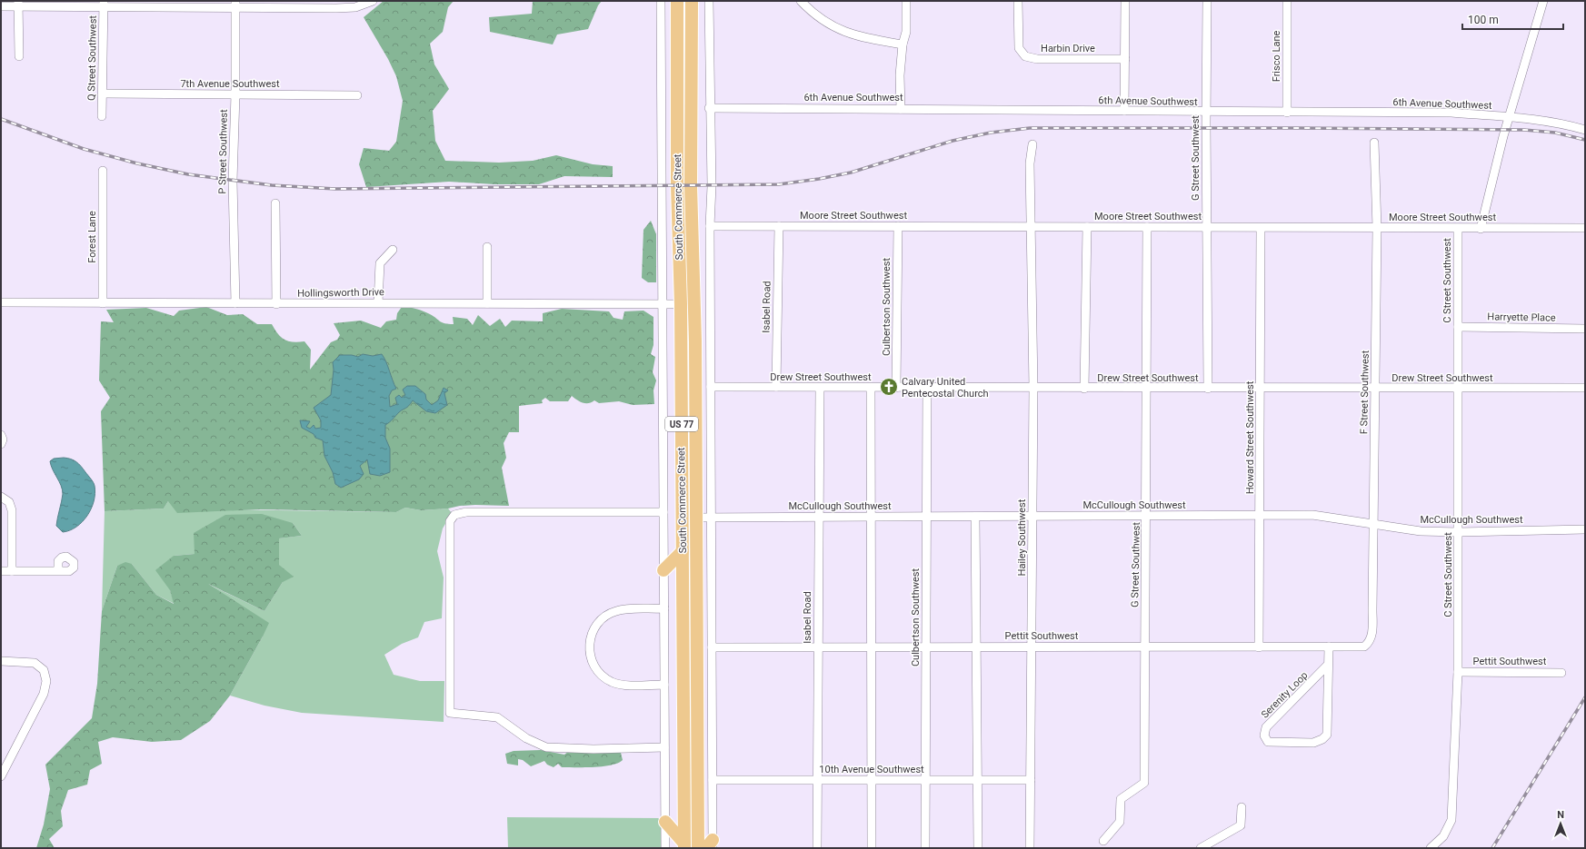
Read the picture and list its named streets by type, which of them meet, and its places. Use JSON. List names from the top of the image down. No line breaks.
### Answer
{"streets":{"main road":["South Commerce Street","US 77"],"street":["Harbin Drive","Frisco Lane","Q Street Southwest","7th Avenue Southwest","6th Avenue Southwest","P Street Southwest","G Street Southwest","Moore Street Southwest","Forest Lane","C Street Southwest","Hollingsworth Drive","Isabel Road","Culbertson Southwest","Harryette Place","Drew Street Southwest","F Street Southwest","Howard Street Southwest","McCullough Southwest","Hailey Southwest","Pettit Southwest","Serenity Loop","10th Avenue Southwest"]},"crossings":[["Frisco Lane","6th Avenue Southwest"],["Q Street Southwest","7th Avenue Southwest"],["7th Avenue Southwest","P Street Southwest"],["6th Avenue Southwest","G Street Southwest"],["P Street Southwest","Hollingsworth Drive"],["G Street Southwest","Moore Street Southwest"],["G Street Southwest","Drew Street Southwest"],["G Street Southwest","McCullough Southwest"],["G Street Southwest","Pettit Southwest"],["South Commerce Street","Hollingsworth Drive"],["South Commerce Street","McCullough Southwest"],["Moore Street Southwest","C Street Southwest"],["Moore Street Southwest","Isabel Road"],["Moore Street Southwest","Culbertson Southwest"],["Moore Street Southwest","F Street Southwest"],["Moore Street Southwest","Howard Street Southwest"],["Moore Street Southwest","Hailey Southwest"],["Forest Lane","Hollingsworth Drive"],["C Street Southwest","Harryette Place"],["C Street Southwest","Drew Street Southwest"],["C Street Southwest","McCullough Southwest"],["C Street Southwest","Pettit Southwest"],["Isabel Road","Drew Street Southwest"],["Isabel Road","McCullough Southwest"],["Isabel Road","Pettit Southwest"],["Isabel Road","10th Avenue Southwest"],["Culbertson Southwest","Drew Street Southwest"],["Culbertson Southwest","McCullough Southwest"],["Culbertson Southwest","Pettit Southwest"],["Culbertson Southwest","10th Avenue Southwest"],["Drew Street Southwest","F Street Southwest"],["Drew Street Southwest","Howard Street Southwest"],["Drew Street Southwest","Hailey Southwest"],["F Street Southwest","McCullough Southwest"],["F Street Southwest","Pettit Southwest"],["Howard Street Southwest","McCullough Southwest"],["Howard Street Southwest","Pettit Southwest"],["McCullough Southwest","Hailey Southwest"],["Hailey Southwest","Pettit Southwest"],["Hailey Southwest","10th Avenue Southwest"],["Pettit Southwest","Serenity Loop"]],"places":{"church":["Calvary United Pentecostal Church"]},"scale_bar":"100 m","north":"top"}
